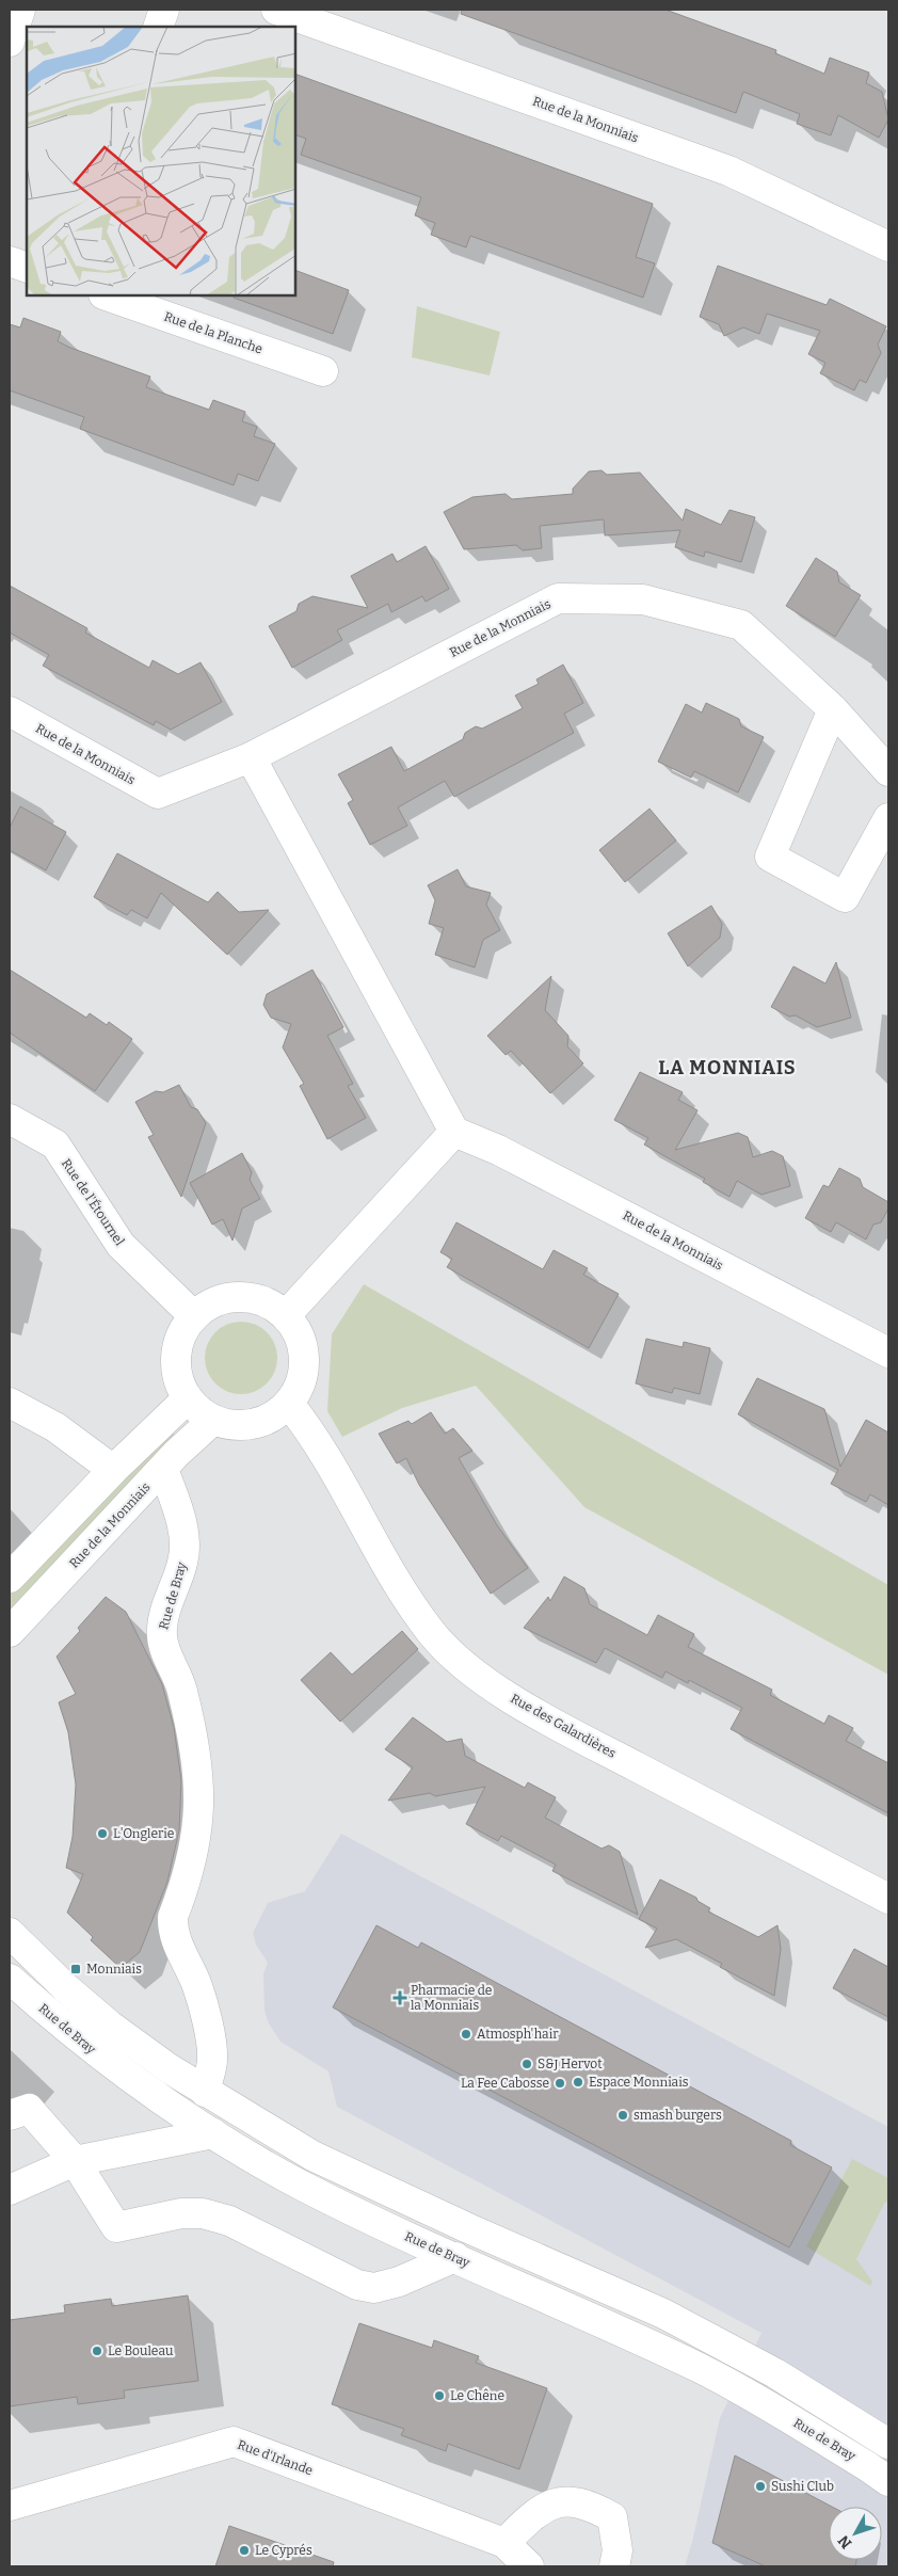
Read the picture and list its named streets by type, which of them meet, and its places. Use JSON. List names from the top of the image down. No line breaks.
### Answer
{"streets":{"street":["Rue de la Monniais","Rue de la Planche","Rue de l'Étournel","Rue de Bray","Rue des Galardières","Rue d'Irlande"]},"crossings":[["Rue de la Monniais","Rue de l'Étournel"],["Rue de la Monniais","Rue de Bray"],["Rue de la Monniais","Rue des Galardières"],["Rue de l'Étournel","Rue des Galardières"]],"districts":["LA MONNIAIS"],"places":{"other":["L'Onglerie","Atmosph'hair","S&J Hervot","Espace Monniais","La Fee Cabosse","smash burgers","Le Bouleau","Le Chêne","Sushi Club","Le Cyprés"],"transit":["Monniais"],"health":["Pharmacie de la Monniais"]},"north":"bottom left"}
